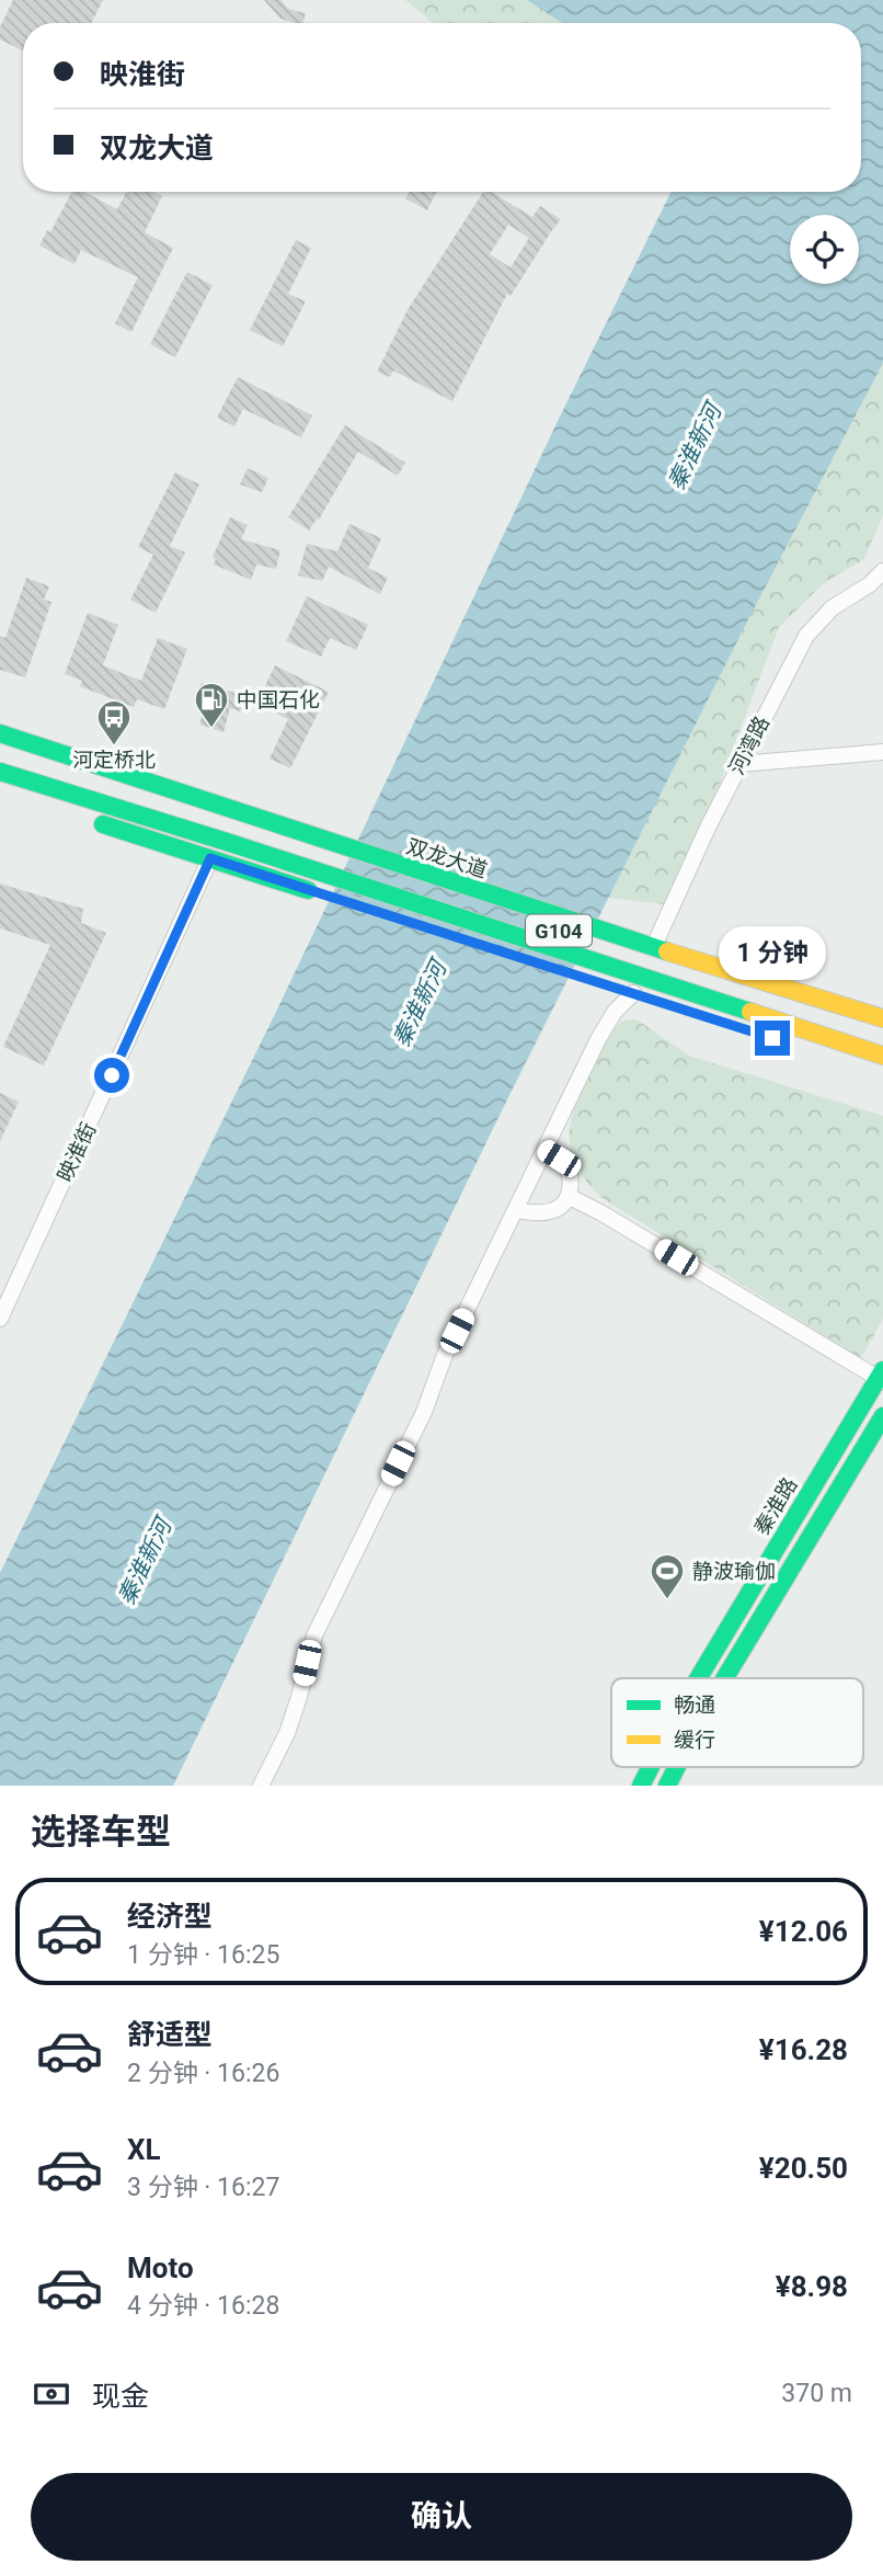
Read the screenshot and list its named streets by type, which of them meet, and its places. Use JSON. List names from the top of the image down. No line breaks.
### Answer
{"streets":{"main road":["双龙大道","G104","秦淮路"],"street":["河湾路","映淮街"]},"crossings":[["河湾路","双龙大道"]],"water":["秦淮新河"],"places":{"fuel station":["中国石化"],"bus stop":["河定桥北"],"sports":["静波瑜伽"]},"legend":["畅通","缓行"],"page":{"banner":["映淮街","双龙大道"],"bubble":"1 分钟","heading":"选择车型","list":[{"name":"经济型","note":"1 分钟 · 16:25","value":"¥12.06"},{"name":"舒适型","note":"2 分钟 · 16:26","value":"¥16.28"},{"name":"XL","note":"3 分钟 · 16:27","value":"¥20.50"},{"name":"Moto","note":"4 分钟 · 16:28","value":"¥8.98"}],"pay":["现金","370 m"],"buttons":"确认"}}
